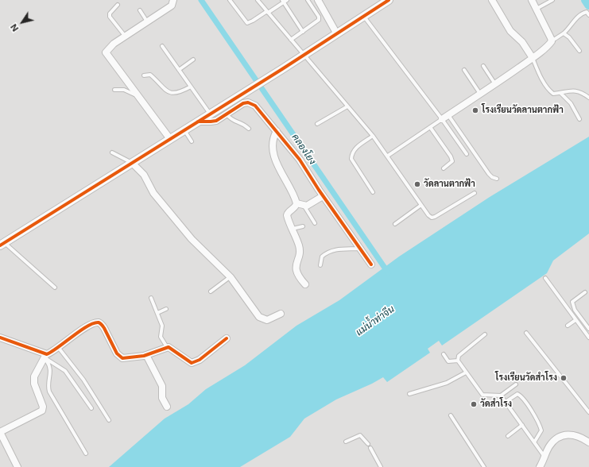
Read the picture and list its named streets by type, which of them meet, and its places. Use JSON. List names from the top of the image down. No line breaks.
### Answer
{"water":["คลองโยง","แม่น้ำท่าจีน"],"places":["โรงเรียนวัดลานตากฟ้า","วัดลานตากฟ้า","โรงเรียนวัดสำโรง","วัดสำโรง"],"north":"bottom left"}
